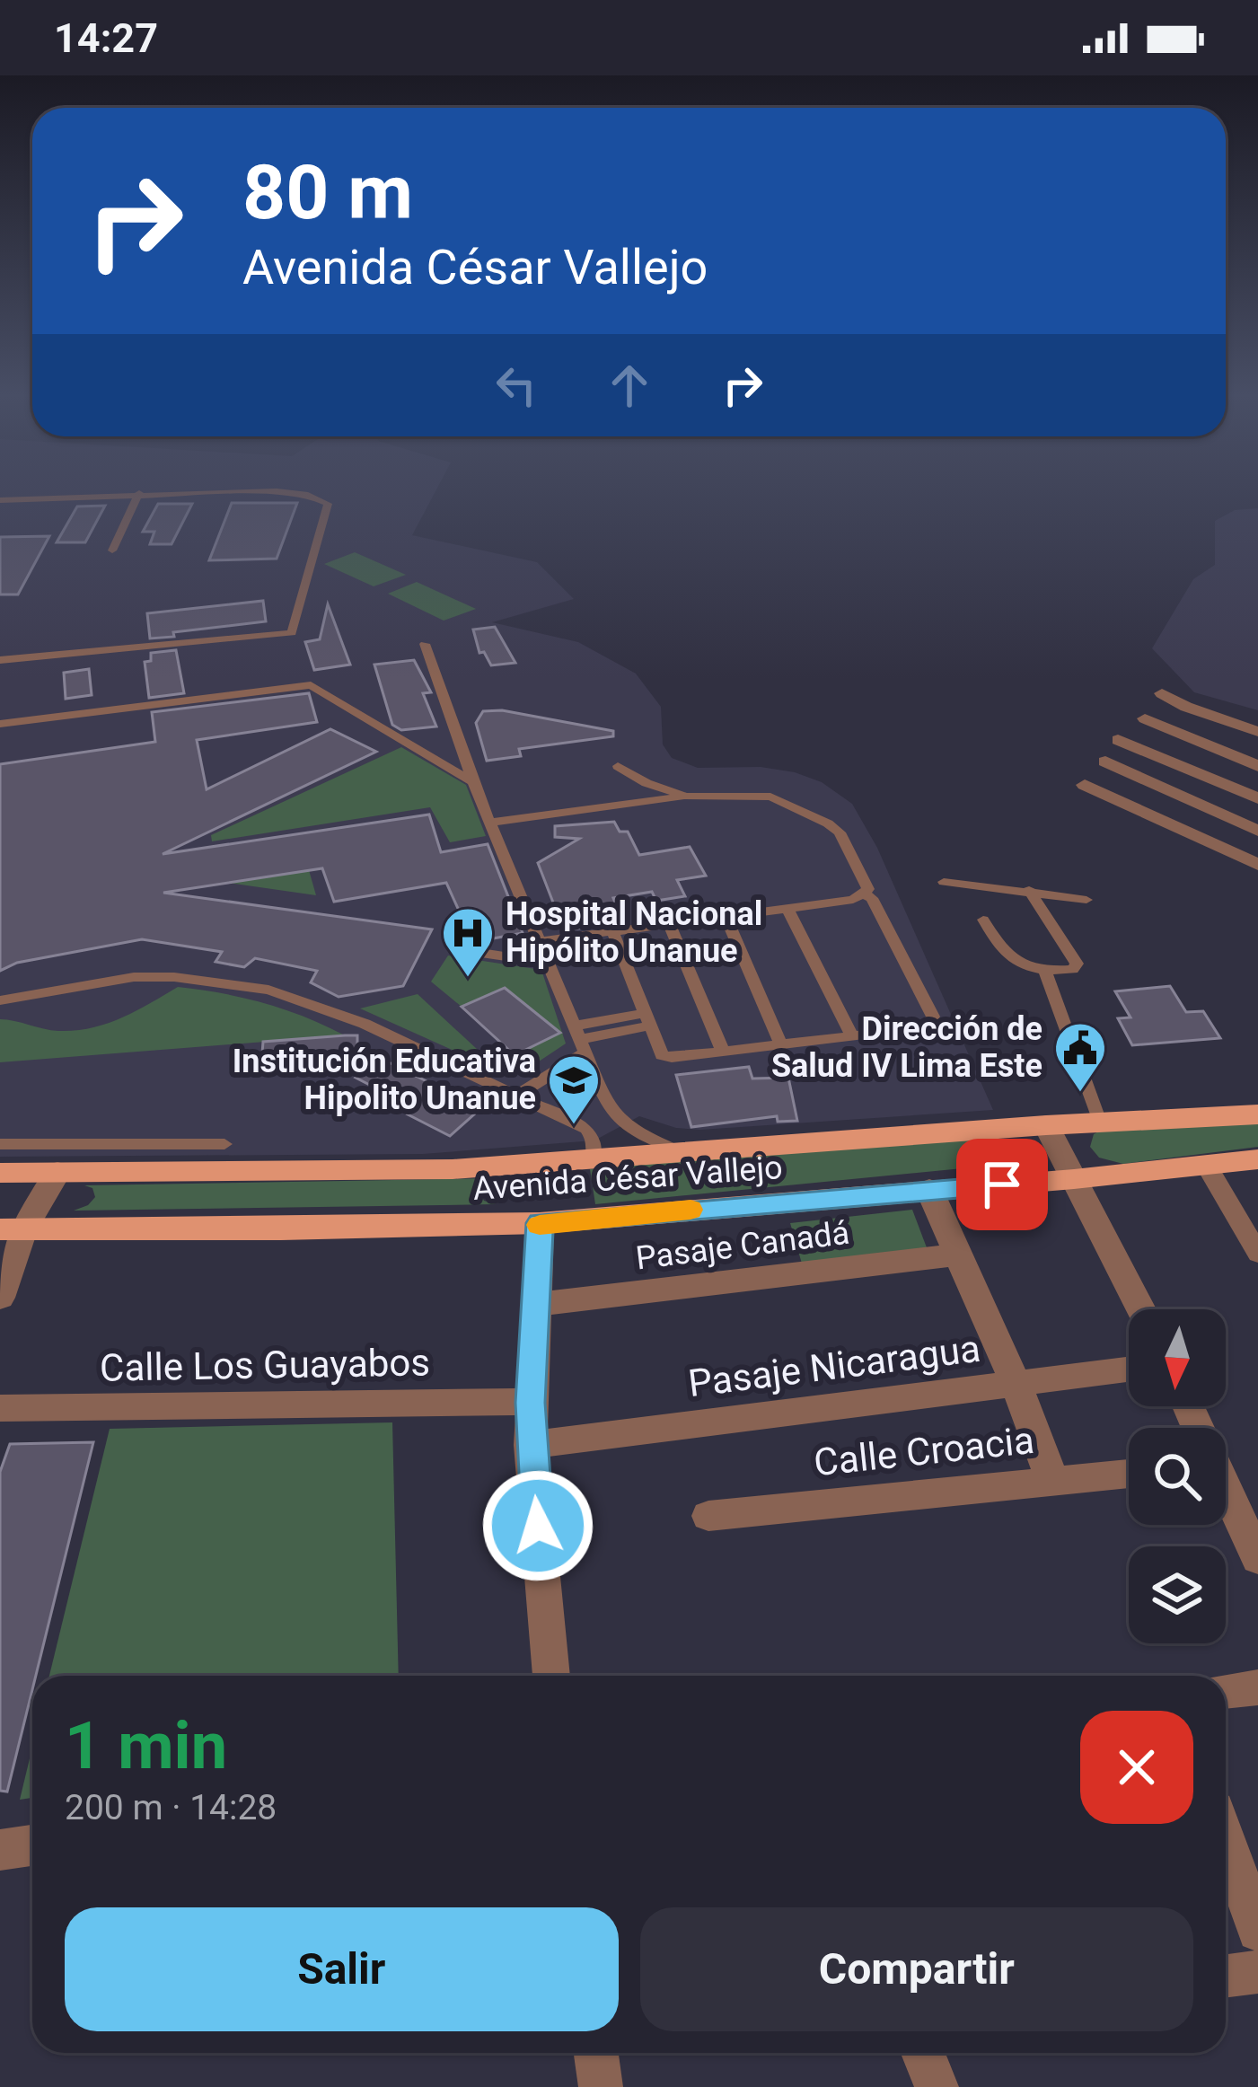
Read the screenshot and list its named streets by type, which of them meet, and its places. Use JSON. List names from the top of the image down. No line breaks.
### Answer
{"streets":{"main road":["Avenida César Vallejo"],"street":["Pasaje Canadá","Calle Los Guayabos","Pasaje Nicaragua","Calle Croacia"]},"places":{"hospital":["Hospital Nacional Hipólito Unanue"],"public building":["Dirección de Salud IV Lima Este"],"school or university":["Institución Educativa Hipolito Unanue"]},"north":"bottom","page":{"status":"14:27","turn":["80 m","Avenida César Vallejo"],"heading":["1 min","200 m · 14:28"],"buttons":["Salir","Compartir"]}}
